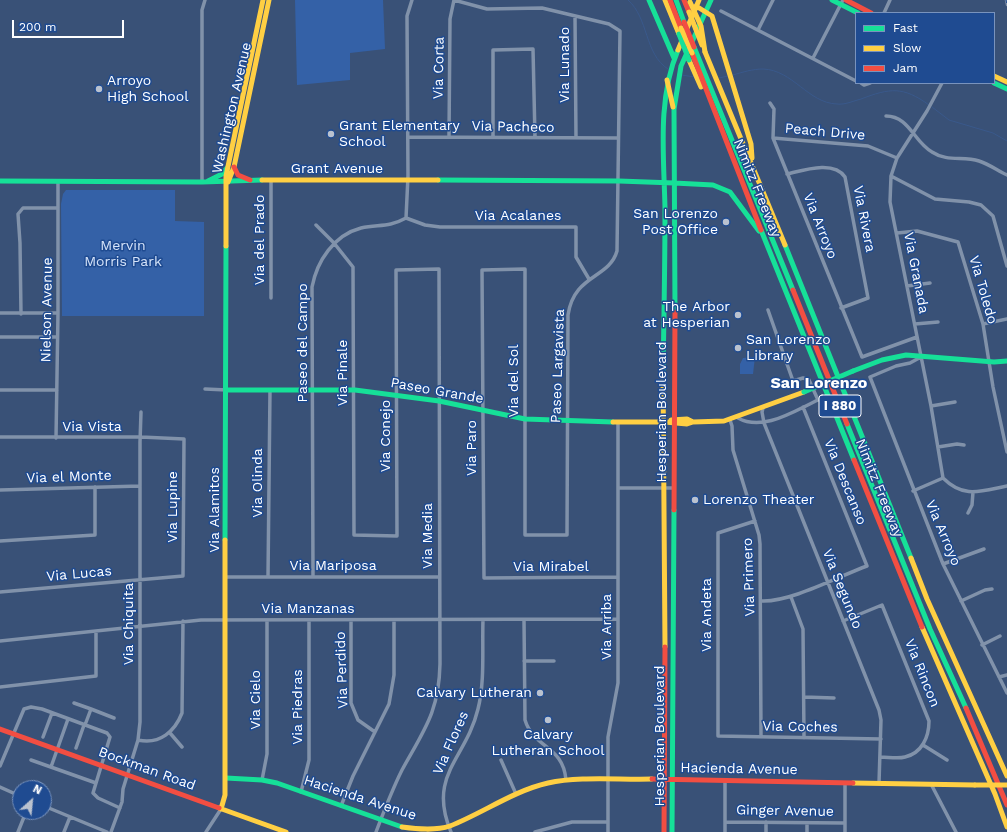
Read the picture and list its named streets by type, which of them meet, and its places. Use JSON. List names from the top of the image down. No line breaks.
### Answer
{"streets":{"main road":["Washington Avenue","Grant Avenue","Nimitz Freeway","Paseo Grande","I 880","Hesperian Boulevard","Via Alamitos","Bockman Road","Hacienda Avenue"],"street":["Via Lunado","Via Corta","Via Pacheco","Peach Drive","Via Acalanes","Via Rivera","Via Arroyo","Via del Prado","Via Granada","Via Toledo","Nielson Avenue","Paseo del Campo","Paseo Largavista","Via Pinale","Via del Sol","Via Vista","Via Conejo","Via Paro","Via el Monte","Via Descanso","Via Olinda","Via Lupine","Via Media","Via Mariposa","Via Mirabel","Via Lucas","Via Primero","Via Segundo","Via Manzanas","Via Andeta","Via Chiquita","Via Arriba","Via Perdido","Via Rincon","Via Cielo","Via Piedras","Via Coches","Via Flores","Ginger Avenue"]},"crossings":[["Via Lunado","Via Pacheco"],["Via Lunado","Paseo Largavista"],["Via Corta","Via Pacheco"],["Washington Avenue","Grant Avenue"],["Washington Avenue","Via Alamitos"],["Via Pacheco","Paseo Largavista"],["Peach Drive","Via Arroyo"],["Peach Drive","Via Granada"],["Grant Avenue","Nimitz Freeway"],["Grant Avenue","Via del Prado"],["Grant Avenue","Nielson Avenue"],["Grant Avenue","Paseo Largavista"],["Grant Avenue","Hesperian Boulevard"],["Grant Avenue","Via Alamitos"],["Nimitz Freeway","I 880"],["Via Acalanes","Paseo del Campo"],["Via Acalanes","Paseo Largavista"],["Via Rivera","Via Arroyo"],["Via Arroyo","Via Granada"],["Via Arroyo","Paseo Grande"],["Via Granada","Via Toledo"],["Via Granada","Paseo Grande"],["Via Toledo","Paseo Grande"],["Nielson Avenue","Via Vista"],["Paseo del Campo","Via Pinale"],["Paseo del Campo","Paseo Grande"],["Paseo del Campo","Via Mariposa"],["Paseo Largavista","Via del Sol"],["Paseo Largavista","Paseo Grande"],["Via Pinale","Paseo Grande"],["Via Pinale","Via Conejo"],["Via del Sol","Paseo Grande"],["Via del Sol","Via Paro"],["Paseo Grande","Hesperian Boulevard"],["Paseo Grande","Via Conejo"],["Paseo Grande","Via Paro"],["Paseo Grande","Via Olinda"],["Paseo Grande","Via Alamitos"],["Paseo Grande","Via Media"],["Paseo Grande","Via Primero"],["Paseo Grande","Via Segundo"],["Paseo Grande","Via Arriba"],["Hesperian Boulevard","Hacienda Avenue"],["Via Vista","Via Lupine"],["Via Vista","Via Chiquita"],["Via Conejo","Via Media"],["Via Paro","Via Mirabel"],["Via el Monte","Via Chiquita"],["Via Descanso","Via Segundo"],["Via Olinda","Via Mariposa"],["Via Lupine","Via Lucas"],["Via Alamitos","Via Mariposa"],["Via Alamitos","Via Manzanas"],["Via Alamitos","Bockman Road"],["Via Alamitos","Hacienda Avenue"],["Via Media","Via Mariposa"],["Via Media","Via Manzanas"],["Via Media","Hacienda Avenue"],["Via Mirabel","Via Arriba"],["Via Lucas","Via Chiquita"],["Via Primero","Via Andeta"],["Via Primero","Via Coches"],["Via Segundo","Via Rincon"],["Via Segundo","Via Coches"],["Via Segundo","Hacienda Avenue"],["Via Manzanas","Via Chiquita"],["Via Manzanas","Via Arriba"],["Via Manzanas","Via Perdido"],["Via Manzanas","Via Cielo"],["Via Manzanas","Via Piedras"],["Via Manzanas","Via Flores"],["Via Andeta","Via Coches"],["Via Chiquita","Bockman Road"],["Via Arriba","Hacienda Avenue"],["Via Cielo","Hacienda Avenue"],["Via Piedras","Hacienda Avenue"],["Via Flores","Hacienda Avenue"]],"districts":["San Lorenzo"],"parks":["Mervin Morris Park"],"places":["Arroyo High School","Grant Elementary School","San Lorenzo Post Office","The Arbor at Hesperian","San Lorenzo Library","Lorenzo Theater","Calvary Lutheran","Calvary Lutheran School"],"legend":["Fast","Slow","Jam"],"scale_bar":"200 m","north":"top right"}
